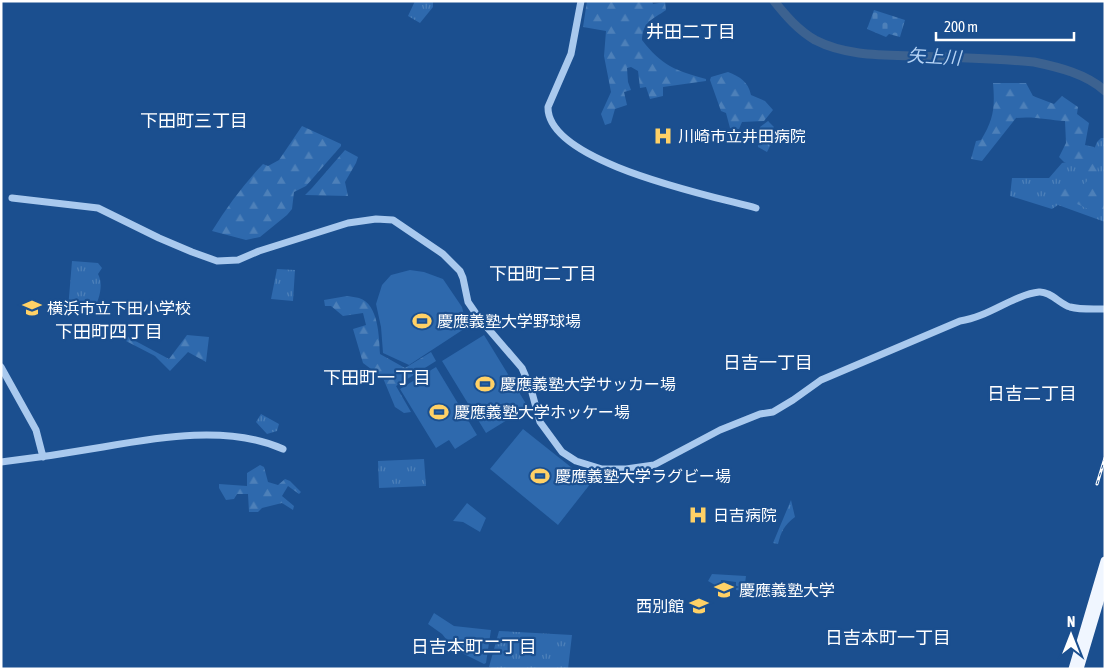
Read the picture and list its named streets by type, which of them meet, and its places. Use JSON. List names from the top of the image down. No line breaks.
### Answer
{"districts":["井田二丁目","下田町三丁目","下田町二丁目","下田町四丁目","日吉一丁目","下田町一丁目","日吉二丁目","日吉本町一丁目","日吉本町二丁目"],"water":["矢上川"],"places":{"hospital":["川崎市立井田病院","日吉病院"],"school or university":["横浜市立下田小学校","慶應義塾大学","西別館"],"sports":["慶應義塾大学野球場","慶應義塾大学サッカー場","慶應義塾大学ホッケー場","慶應義塾大学ラグビー場"]},"scale_bar":"200 m","north":"top"}
